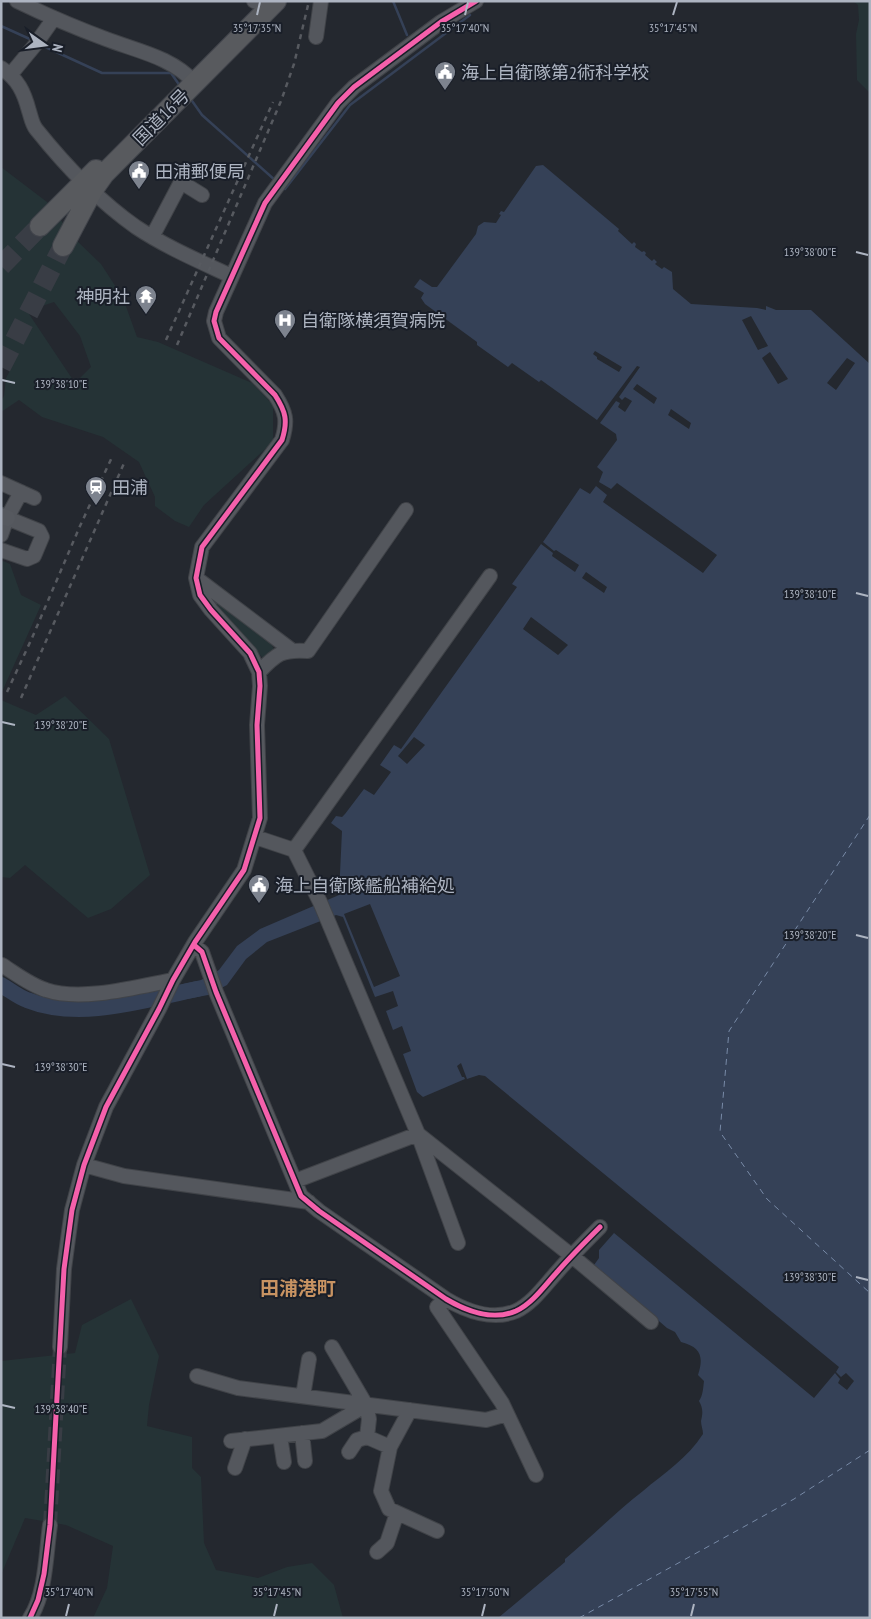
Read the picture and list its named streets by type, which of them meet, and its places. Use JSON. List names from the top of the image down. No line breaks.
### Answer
{"streets":{"highway":["国道16号"]},"districts":["田浦港町"],"places":{"public building":["海上自衛隊第2術科学校","田浦郵便局","海上自衛隊艦船補給処"],"temple":["神明社"],"hospital":["自衛隊横須賀病院"],"station":["田浦"]},"north":"right","coordinates":["35°17'35\"N","35°17'40\"N","35°17'45\"N","139°38'00\"E","139°38'10\"E","139°38'20\"E","139°38'30\"E","139°38'40\"E","35°17'50\"N","35°17'55\"N"]}
